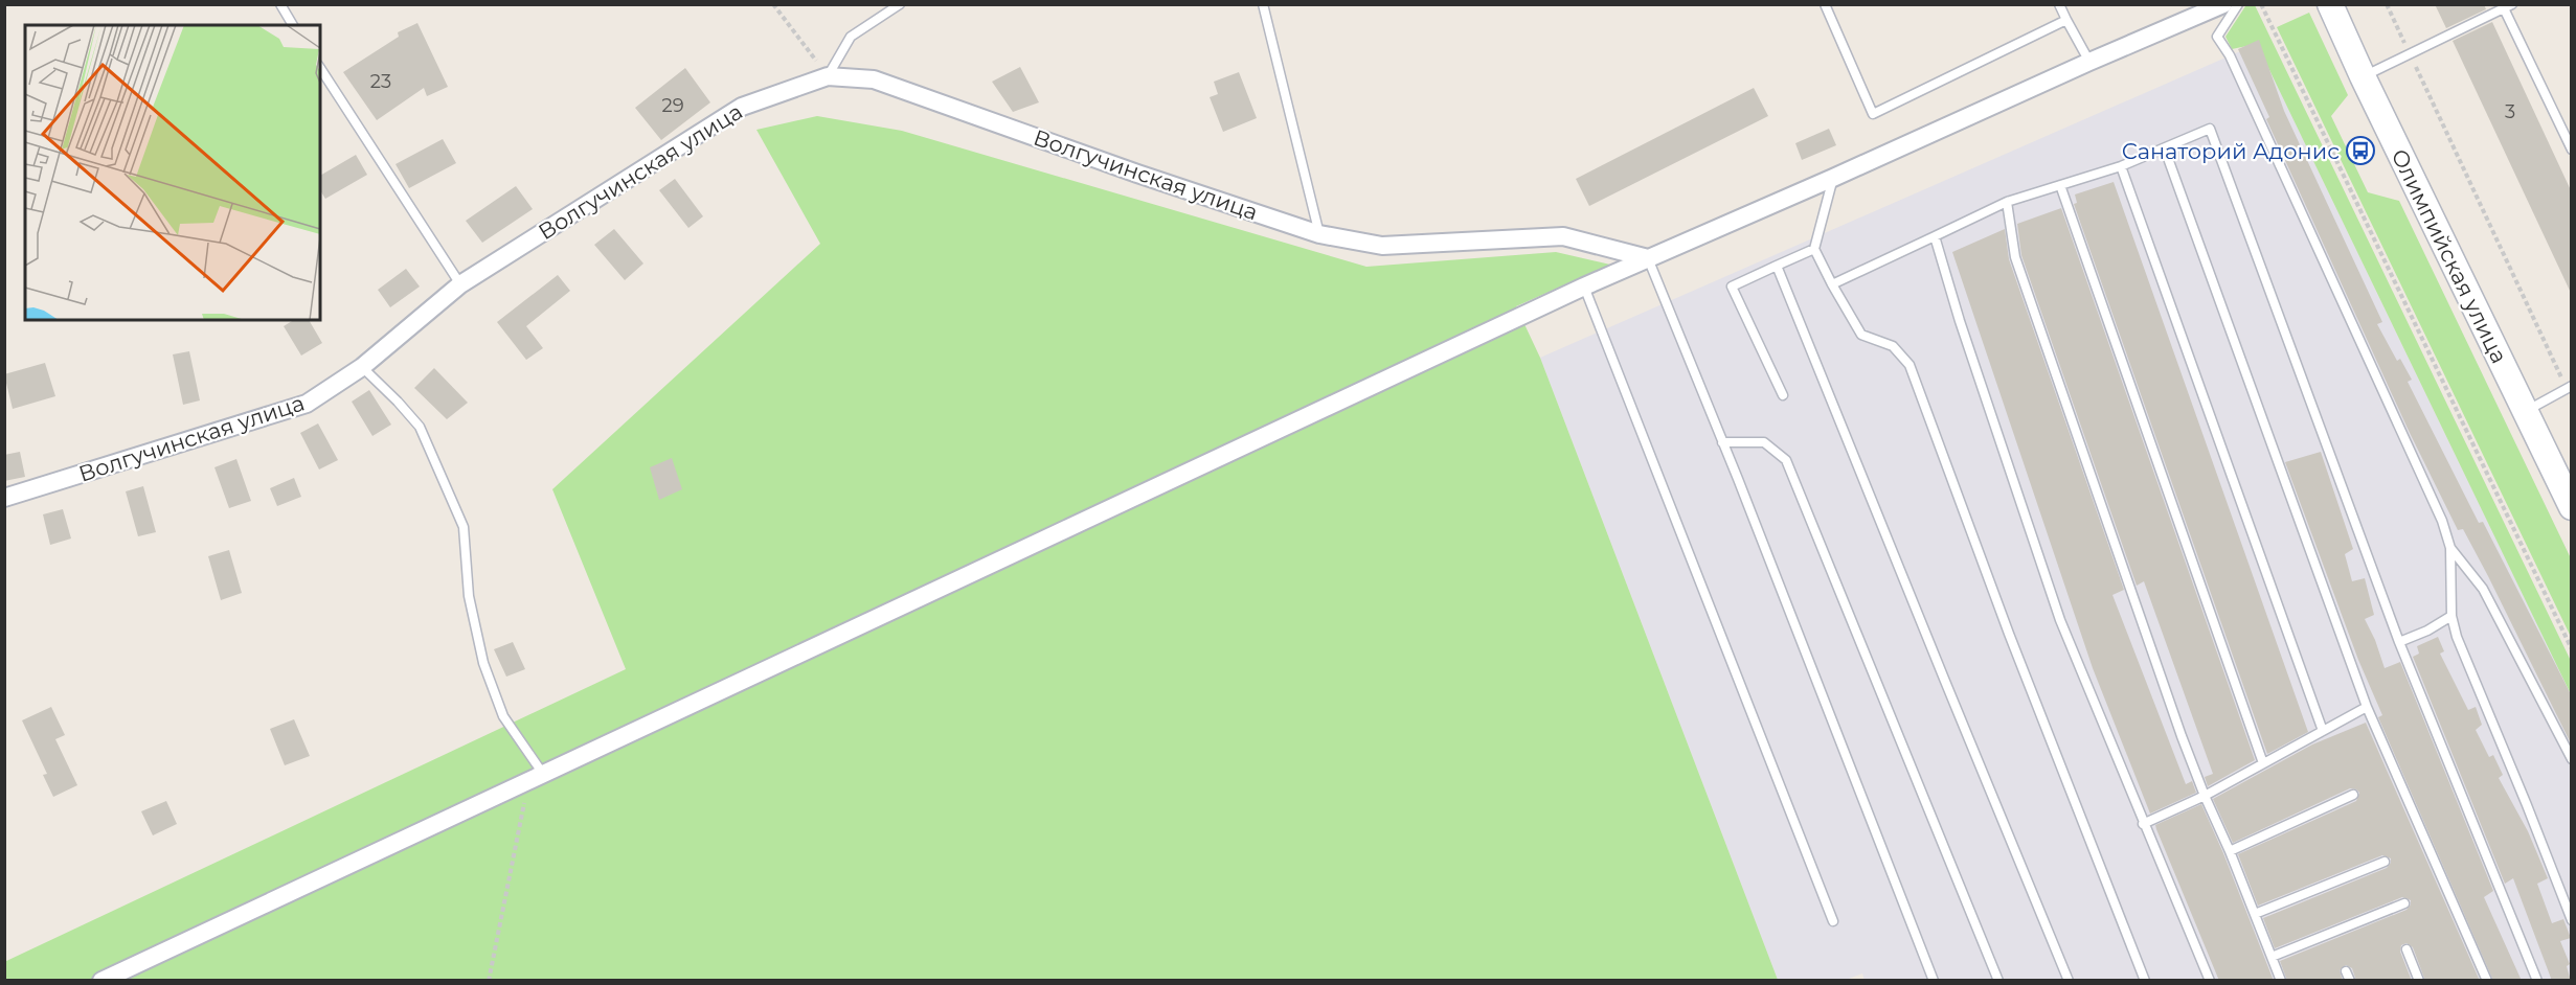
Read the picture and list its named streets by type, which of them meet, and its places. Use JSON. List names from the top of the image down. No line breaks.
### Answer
{"streets":{"main road":["Олимпийская улица"],"street":["Волгучинская улица"]},"places":{"bus stop":["Санаторий Адонис"]},"house_numbers":["23","29","3"]}
